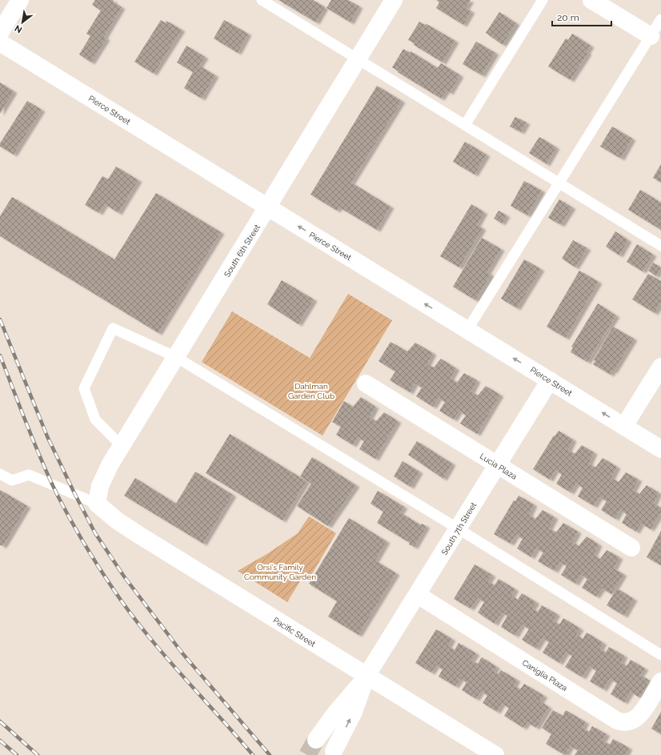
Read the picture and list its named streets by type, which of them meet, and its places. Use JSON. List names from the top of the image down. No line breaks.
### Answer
{"streets":{"street":["Pierce Street","South 6th Street","Lucia Plaza","South 7th Street","Pacific Street","Caniglia Plaza"]},"crossings":[["Pierce Street","South 6th Street"],["Pierce Street","South 7th Street"],["South 6th Street","Pacific Street"],["Lucia Plaza","South 7th Street"],["South 7th Street","Pacific Street"],["South 7th Street","Caniglia Plaza"]],"one_way":["Pierce Street"],"parks":["Dahlman Garden Club","Orsi's Family Community Garden"],"scale_bar":"20 m","north":"bottom left"}
